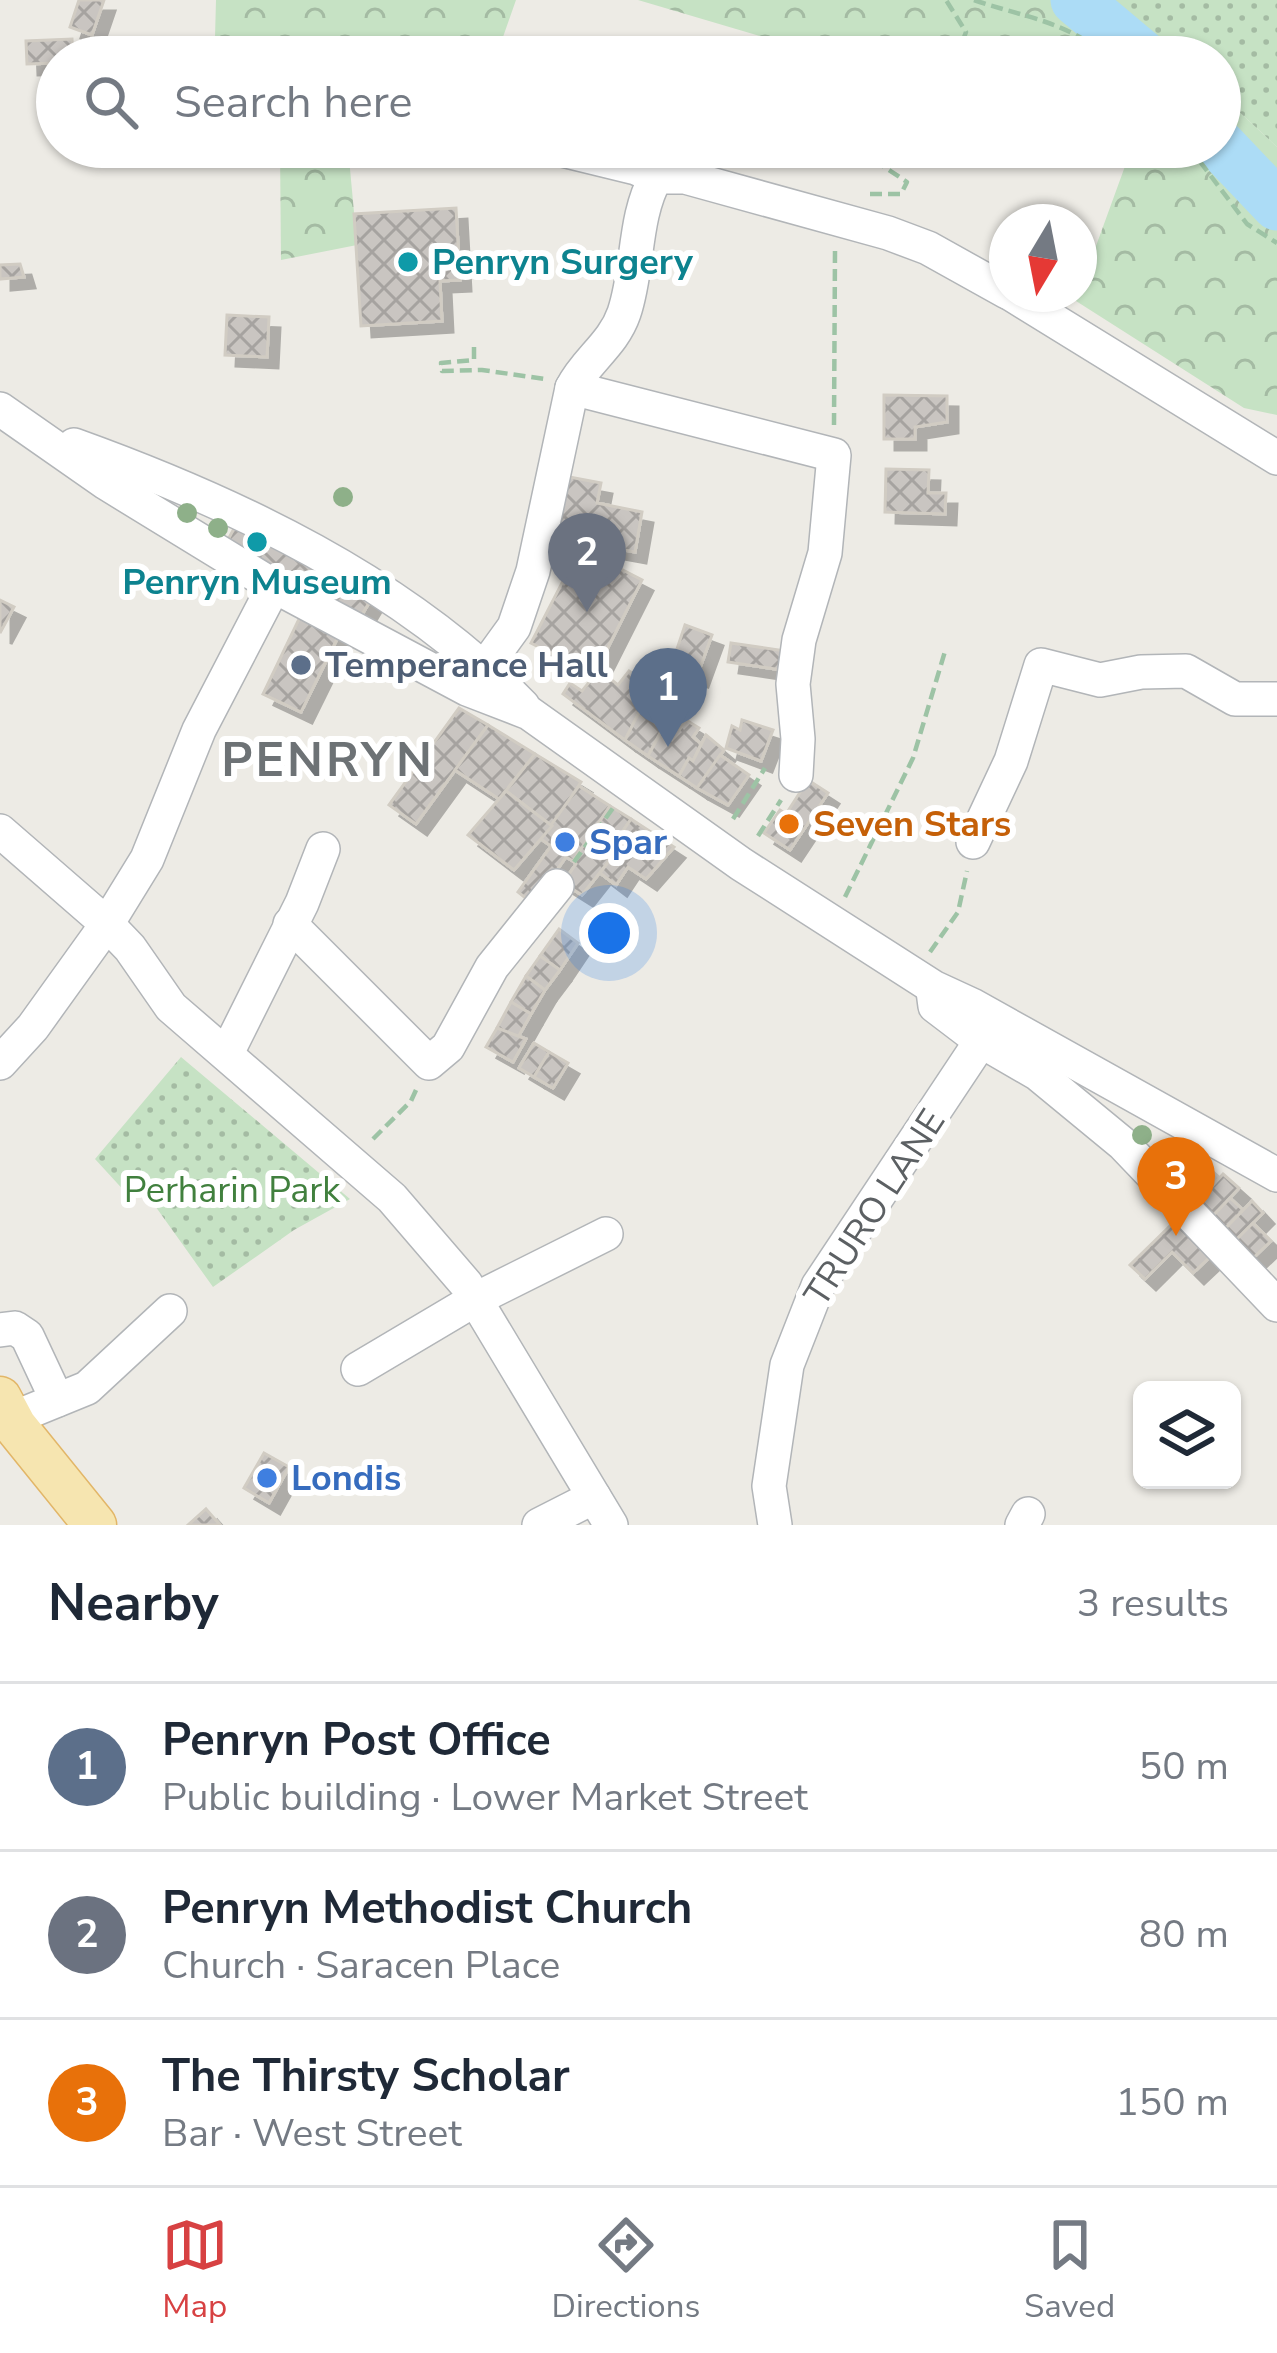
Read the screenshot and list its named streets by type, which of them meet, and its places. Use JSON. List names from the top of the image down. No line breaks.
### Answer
{"streets":{"street":["TRURO LANE"]},"districts":["PENRYN"],"parks":["Perharin Park"],"places":["Penryn Surgery","Penryn Museum","Temperance Hall","Seven Stars","Spar","Londis"],"north":"bottom","page":{"search":"Search here","pins":["2","1","3"],"heading":["Nearby","3 results"],"list":[{"mark":"1","name":"Penryn Post Office","note":"Public building · Lower Market Street","value":"50 m"},{"mark":"2","name":"Penryn Methodist Church","note":"Church · Saracen Place","value":"80 m"},{"mark":"3","name":"The Thirsty Scholar","note":"Bar · West Street","value":"150 m"}],"nav":["Map","Directions","Saved"]}}
